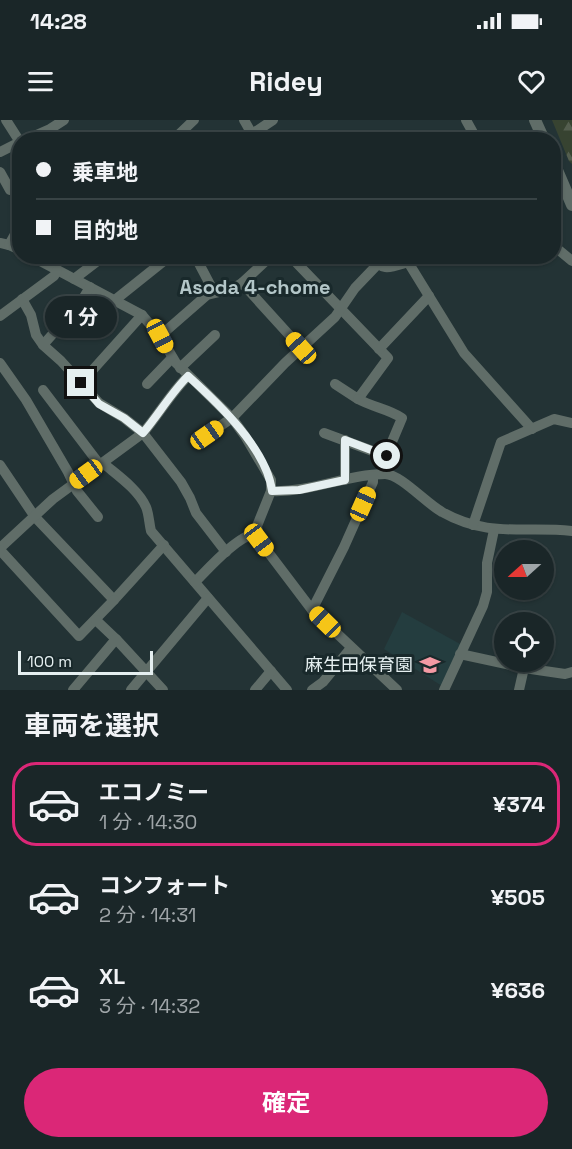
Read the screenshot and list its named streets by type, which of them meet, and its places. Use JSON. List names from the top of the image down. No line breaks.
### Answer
{"districts":["Asoda 4-chome"],"places":{"school or university":["麻生田保育園"]},"scale_bar":"100 m","north":"left","page":{"status":"14:28","header":"Ridey","banner":["乗車地","目的地"],"bubble":"1 分","scale":"100 m","heading":"車両を選択","list":[{"name":"エコノミー","note":"1 分 · 14:30","value":"¥374"},{"name":"コンフォート","note":"2 分 · 14:31","value":"¥505"},{"name":"XL","note":"3 分 · 14:32","value":"¥636"}],"buttons":"確定"}}
